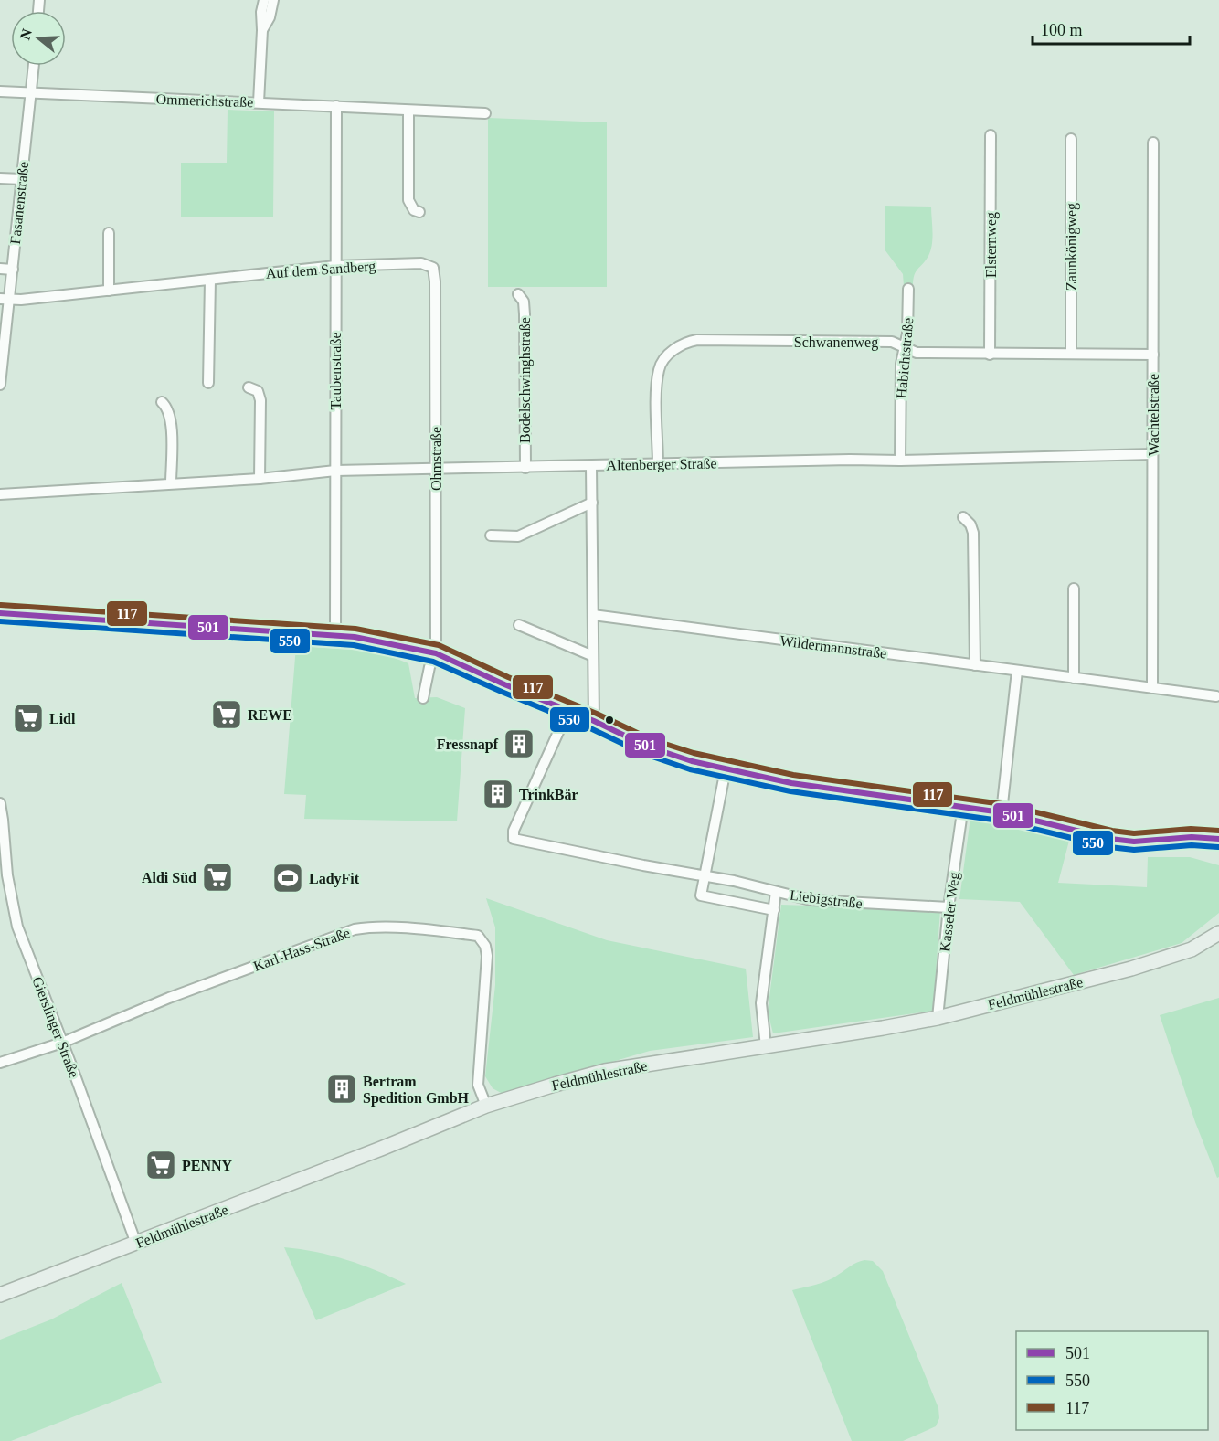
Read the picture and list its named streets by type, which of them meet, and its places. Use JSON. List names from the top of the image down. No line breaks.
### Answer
{"streets":{"street":["Ommerichstraße","Fasanenstraße","Elsternweg","Zaunkönigweg","Auf dem Sandberg","Schwanenweg","Habichtstraße","Taubenstraße","Bodelschwinghstraße","Wachtelstraße","Ohmstraße","Altenberger Straße","Wildermannstraße","Liebigstraße","Kasseler Weg","Karl-Hass-Straße","Feldmühlestraße","Gierslinger Straße"]},"crossings":[["Ommerichstraße","Fasanenstraße"],["Ommerichstraße","Taubenstraße"],["Fasanenstraße","Auf dem Sandberg"],["Elsternweg","Schwanenweg"],["Zaunkönigweg","Schwanenweg"],["Auf dem Sandberg","Taubenstraße"],["Auf dem Sandberg","Ohmstraße"],["Schwanenweg","Habichtstraße"],["Schwanenweg","Wachtelstraße"],["Schwanenweg","Altenberger Straße"],["Habichtstraße","Altenberger Straße"],["Taubenstraße","Altenberger Straße"],["Bodelschwinghstraße","Altenberger Straße"],["Wachtelstraße","Altenberger Straße"],["Wachtelstraße","Wildermannstraße"],["Ohmstraße","Altenberger Straße"],["Liebigstraße","Kasseler Weg"],["Kasseler Weg","Feldmühlestraße"],["Karl-Hass-Straße","Feldmühlestraße"],["Karl-Hass-Straße","Gierslinger Straße"],["Feldmühlestraße","Gierslinger Straße"]],"places":{"supermarket":["REWE","Lidl","Aldi Süd","PENNY"],"building":["Fressnapf","TrinkBär","Bertram Spedition GmbH"],"sports":["LadyFit"]},"lines":["transit line 117","transit line 501","transit line 550"],"legend":["501","550","117"],"scale_bar":"100 m","north":"left"}
